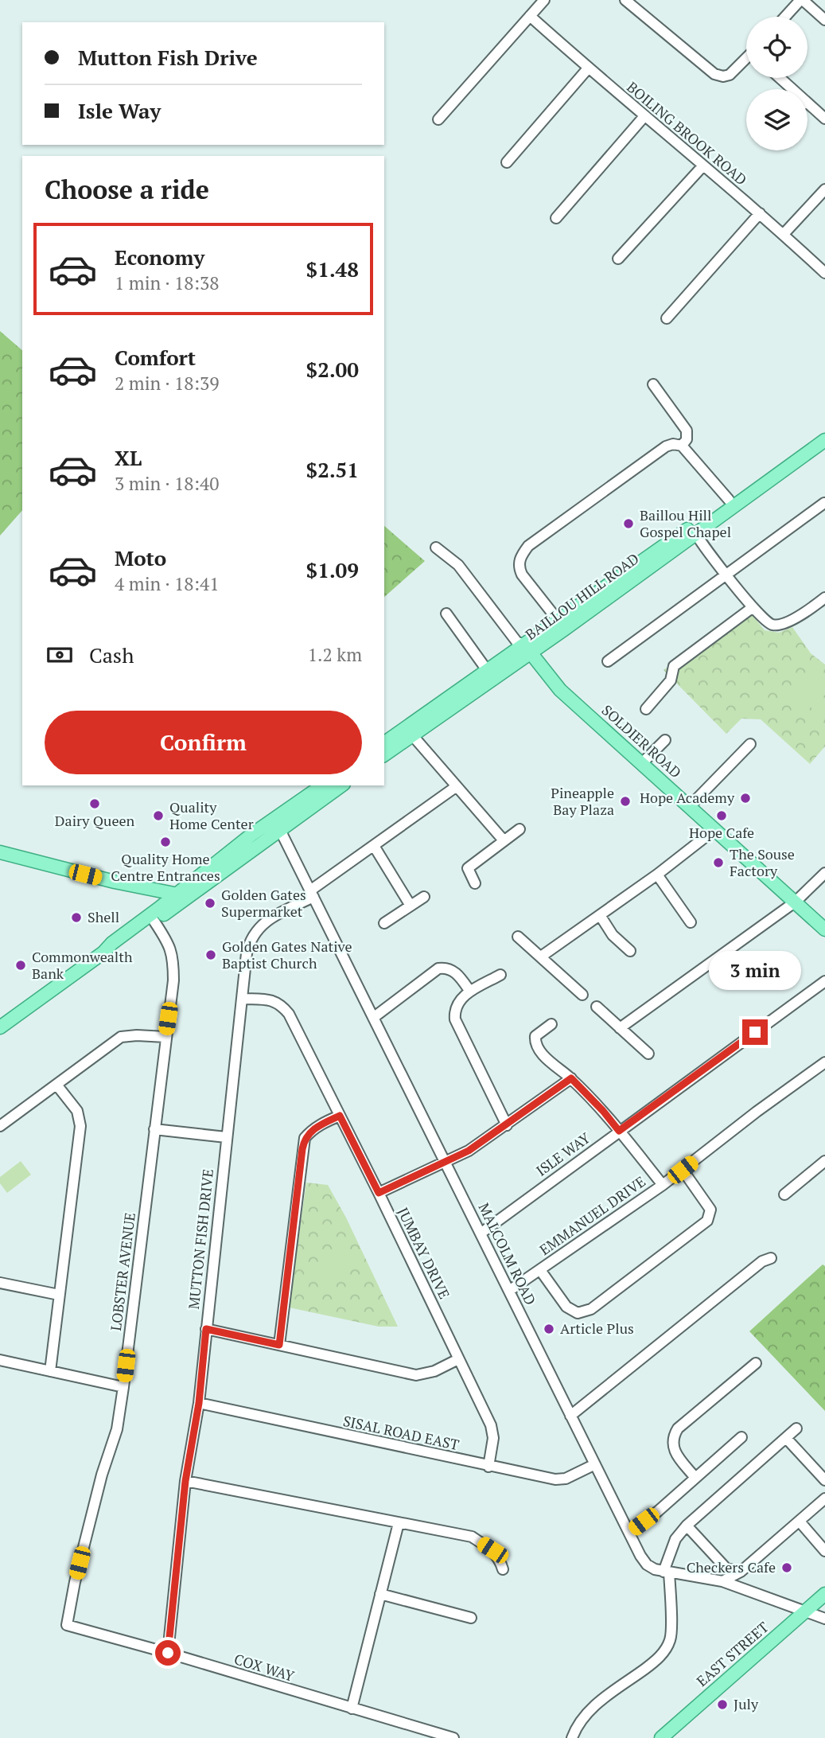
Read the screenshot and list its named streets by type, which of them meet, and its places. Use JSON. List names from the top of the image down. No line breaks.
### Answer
{"streets":{"main road":["BAILLOU HILL ROAD","SOLDIER ROAD","EAST STREET"],"street":["BOILING BROOK ROAD","ISLE WAY","EMMANUEL DRIVE","MUTTON FISH DRIVE","JUMBAY DRIVE","MALCOLM ROAD","LOBSTER AVENUE","SISAL ROAD EAST","COX WAY"]},"crossings":[["BAILLOU HILL ROAD","SOLDIER ROAD"],["ISLE WAY","MALCOLM ROAD"],["EMMANUEL DRIVE","MALCOLM ROAD"],["MUTTON FISH DRIVE","JUMBAY DRIVE"],["MUTTON FISH DRIVE","MALCOLM ROAD"],["MUTTON FISH DRIVE","SISAL ROAD EAST"],["MUTTON FISH DRIVE","COX WAY"],["JUMBAY DRIVE","SISAL ROAD EAST"],["MALCOLM ROAD","SISAL ROAD EAST"],["MALCOLM ROAD","EAST STREET"],["LOBSTER AVENUE","COX WAY"]],"places":["Baillou Hill Gospel Chapel","Hope Academy","Pineapple Bay Plaza","Dairy Queen","Quality Home Center","Hope Cafe","Quality Home Centre Entrances","The Souse Factory","Golden Gates Supermarket","Shell","Golden Gates Native Baptist Church","Commonwealth Bank","Article Plus","Checkers Cafe","July"],"page":{"banner":["Mutton Fish Drive","Isle Way"],"heading":"Choose a ride","list":[{"name":"Economy","note":"1 min · 18:38","value":"$1.48"},{"name":"Comfort","note":"2 min · 18:39","value":"$2.00"},{"name":"XL","note":"3 min · 18:40","value":"$2.51"},{"name":"Moto","note":"4 min · 18:41","value":"$1.09"}],"pay":["Cash","1.2 km"],"buttons":"Confirm","bubble":"3 min"}}
